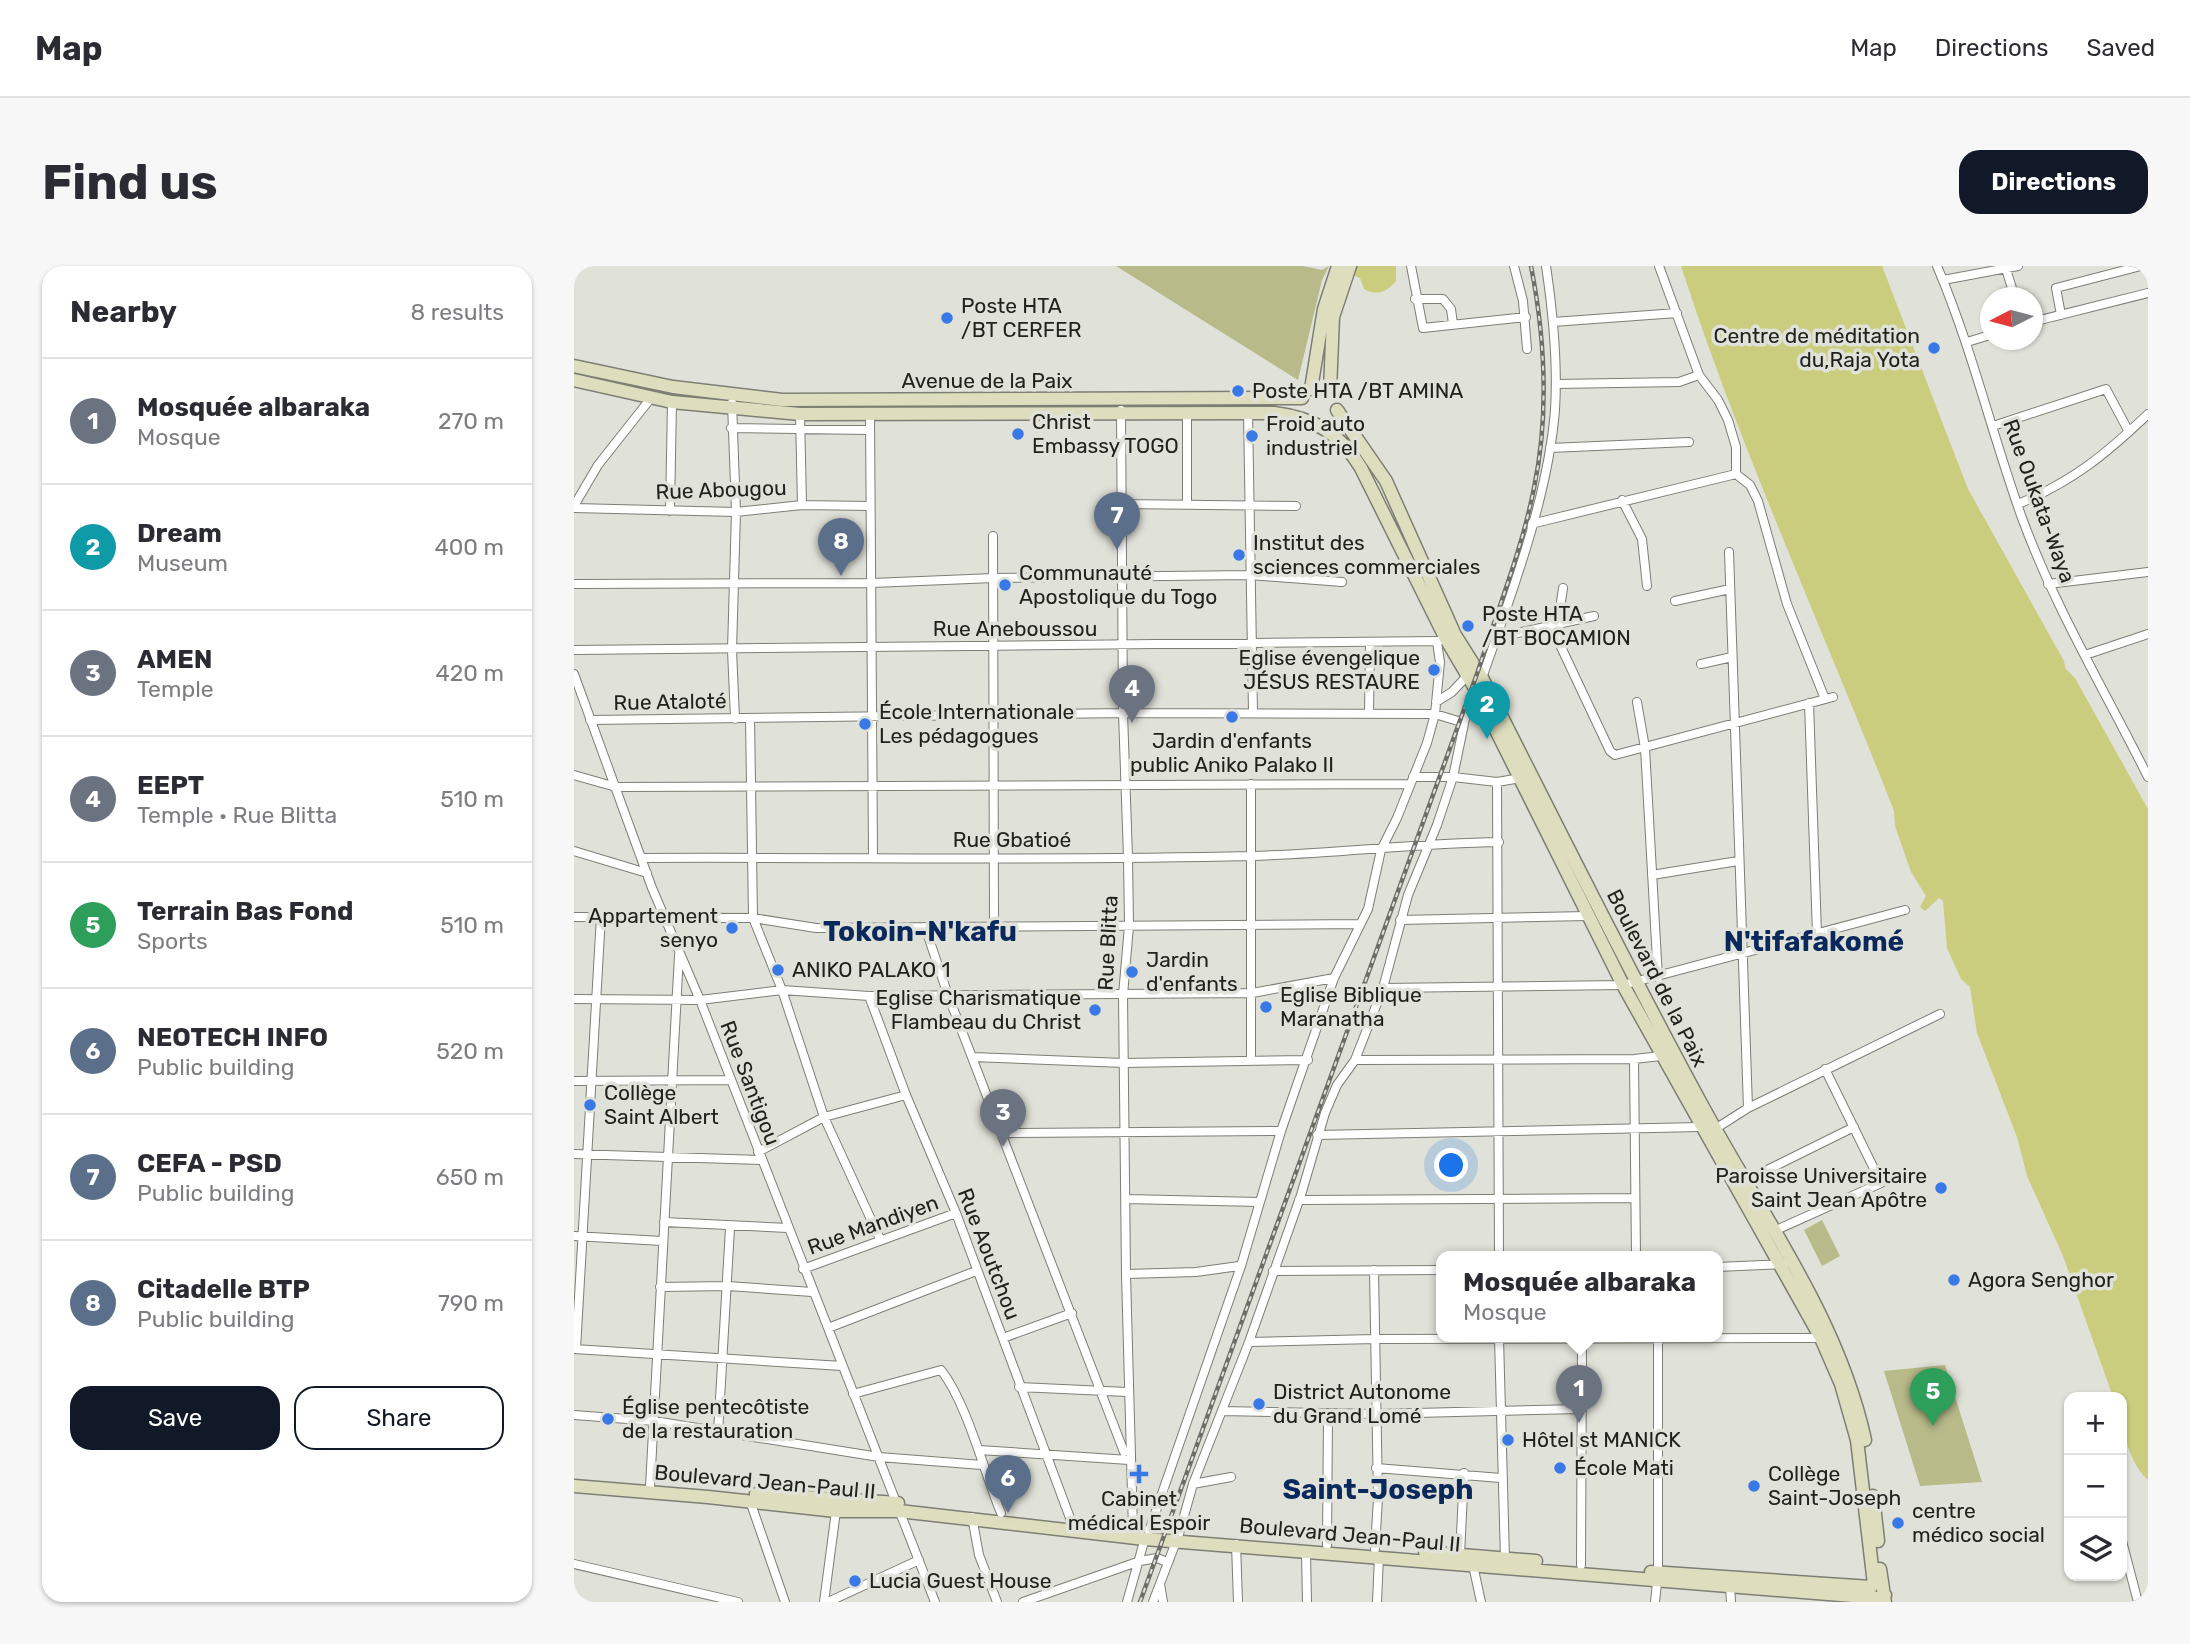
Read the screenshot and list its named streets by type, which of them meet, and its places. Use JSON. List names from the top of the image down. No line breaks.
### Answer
{"streets":{"main road":["Avenue de la Paix","Boulevard de la Paix","Boulevard Jean-Paul II"],"street":["Rue Abougou","Rue Oukata-Waya","Rue Aneboussou","Rue Ataloté","Rue Gbatioé","Rue Blitta","Rue Santigou","Rue Mandiyen","Rue Aoutchou"]},"crossings":[["Avenue de la Paix","Rue Blitta"],["Avenue de la Paix","Boulevard de la Paix"],["Rue Aneboussou","Rue Blitta"],["Rue Aneboussou","Boulevard de la Paix"],["Rue Ataloté","Rue Blitta"],["Rue Ataloté","Rue Santigou"],["Rue Gbatioé","Rue Blitta"],["Rue Gbatioé","Rue Santigou"],["Rue Blitta","Boulevard Jean-Paul II"],["Boulevard de la Paix","Boulevard Jean-Paul II"],["Rue Santigou","Rue Mandiyen"],["Rue Santigou","Boulevard Jean-Paul II"],["Rue Mandiyen","Rue Aoutchou"],["Rue Aoutchou","Boulevard Jean-Paul II"]],"districts":["Tokoin-N'kafu","N'tifafakomé","Saint-Joseph"],"places":{"other":["Poste HTA /BT CERFER","Centre de méditation du,Raja Yota","Poste HTA /BT AMINA","Christ Embassy TOGO","Froid auto industriel","Institut des sciences commerciales","Communauté Apostolique du Togo","Poste HTA /BT BOCAMION","Eglise évengelique JÉSUS RESTAURE","Jardin d'enfants public Aniko Palako II","École Internationale Les pédagogues","Appartement senyo","ANIKO PALAKO 1","Jardin d'enfants","Eglise Biblique Maranatha","Eglise Charismatique Flambeau du Christ","Collège Saint Albert","Paroisse Universitaire Saint Jean Apôtre","Agora Senghor","District Autonome du Grand Lomé","Église pentecôtiste de la restauration","Hôtel st MANICK","École Mati","Collège Saint-Joseph","centre médico social","Lucia Guest House"],"health":["Cabinet médical Espoir"]},"north":"left","page":{"header":"Map","nav":["Map","Directions","Saved"],"buttons":["Directions",["Save","Share"]],"title":"Find us","heading":["Nearby","8 results"],"list":[{"mark":"1","name":"Mosquée albaraka","note":"Mosque","value":"270 m"},{"mark":"2","name":"Dream","note":"Museum","value":"400 m"},{"mark":"3","name":"AMEN","note":"Temple","value":"420 m"},{"mark":"4","name":"EEPT","note":"Temple · Rue Blitta","value":"510 m"},{"mark":"5","name":"Terrain Bas Fond","note":"Sports","value":"510 m"},{"mark":"6","name":"NEOTECH INFO","note":"Public building","value":"520 m"},{"mark":"7","name":"CEFA - PSD","note":"Public building","value":"650 m"},{"mark":"8","name":"Citadelle BTP","note":"Public building","value":"790 m"}],"pins":["7","8","4","2","3","1","5","6"],"popup":["Mosquée albaraka","Mosque"],"map_buttons":["+","−"]}}
